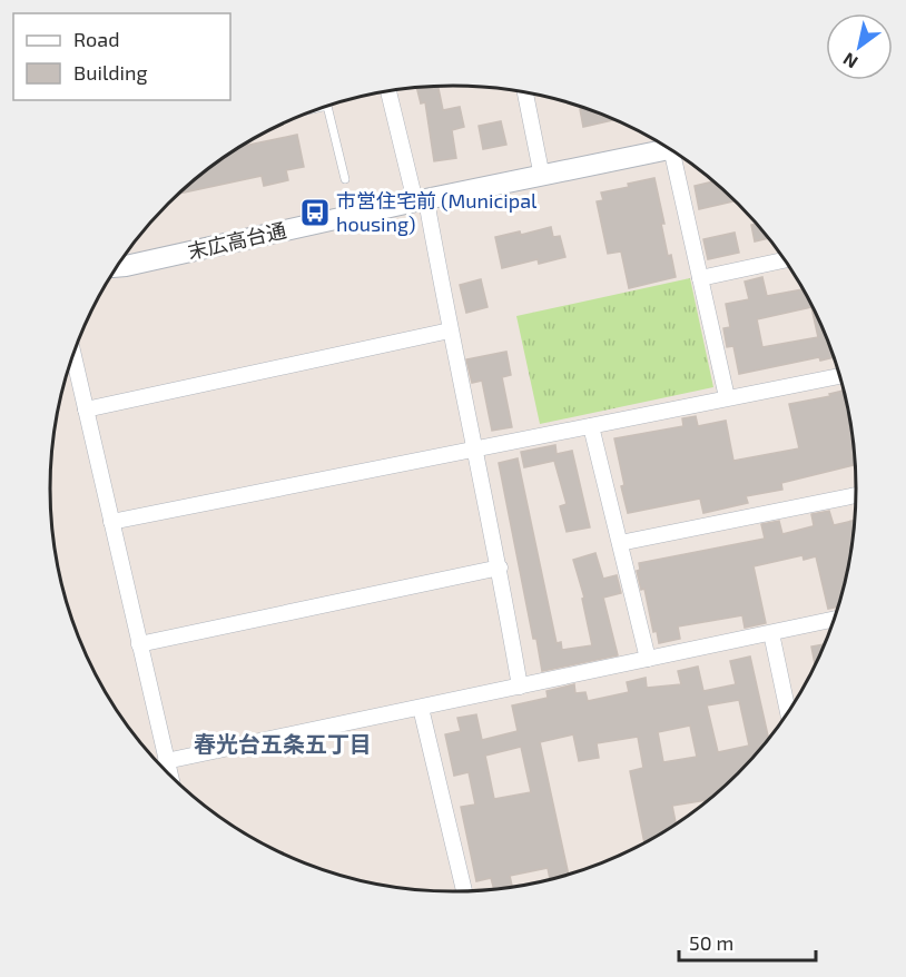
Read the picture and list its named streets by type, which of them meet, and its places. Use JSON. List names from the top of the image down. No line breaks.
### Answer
{"streets":{"street":["末広高台通"]},"districts":["春光台五条五丁目"],"places":{"bus stop":["市営住宅前 (Municipal housing)"]},"legend":["Road","Building"],"scale_bar":"50 m","north":"bottom left"}
